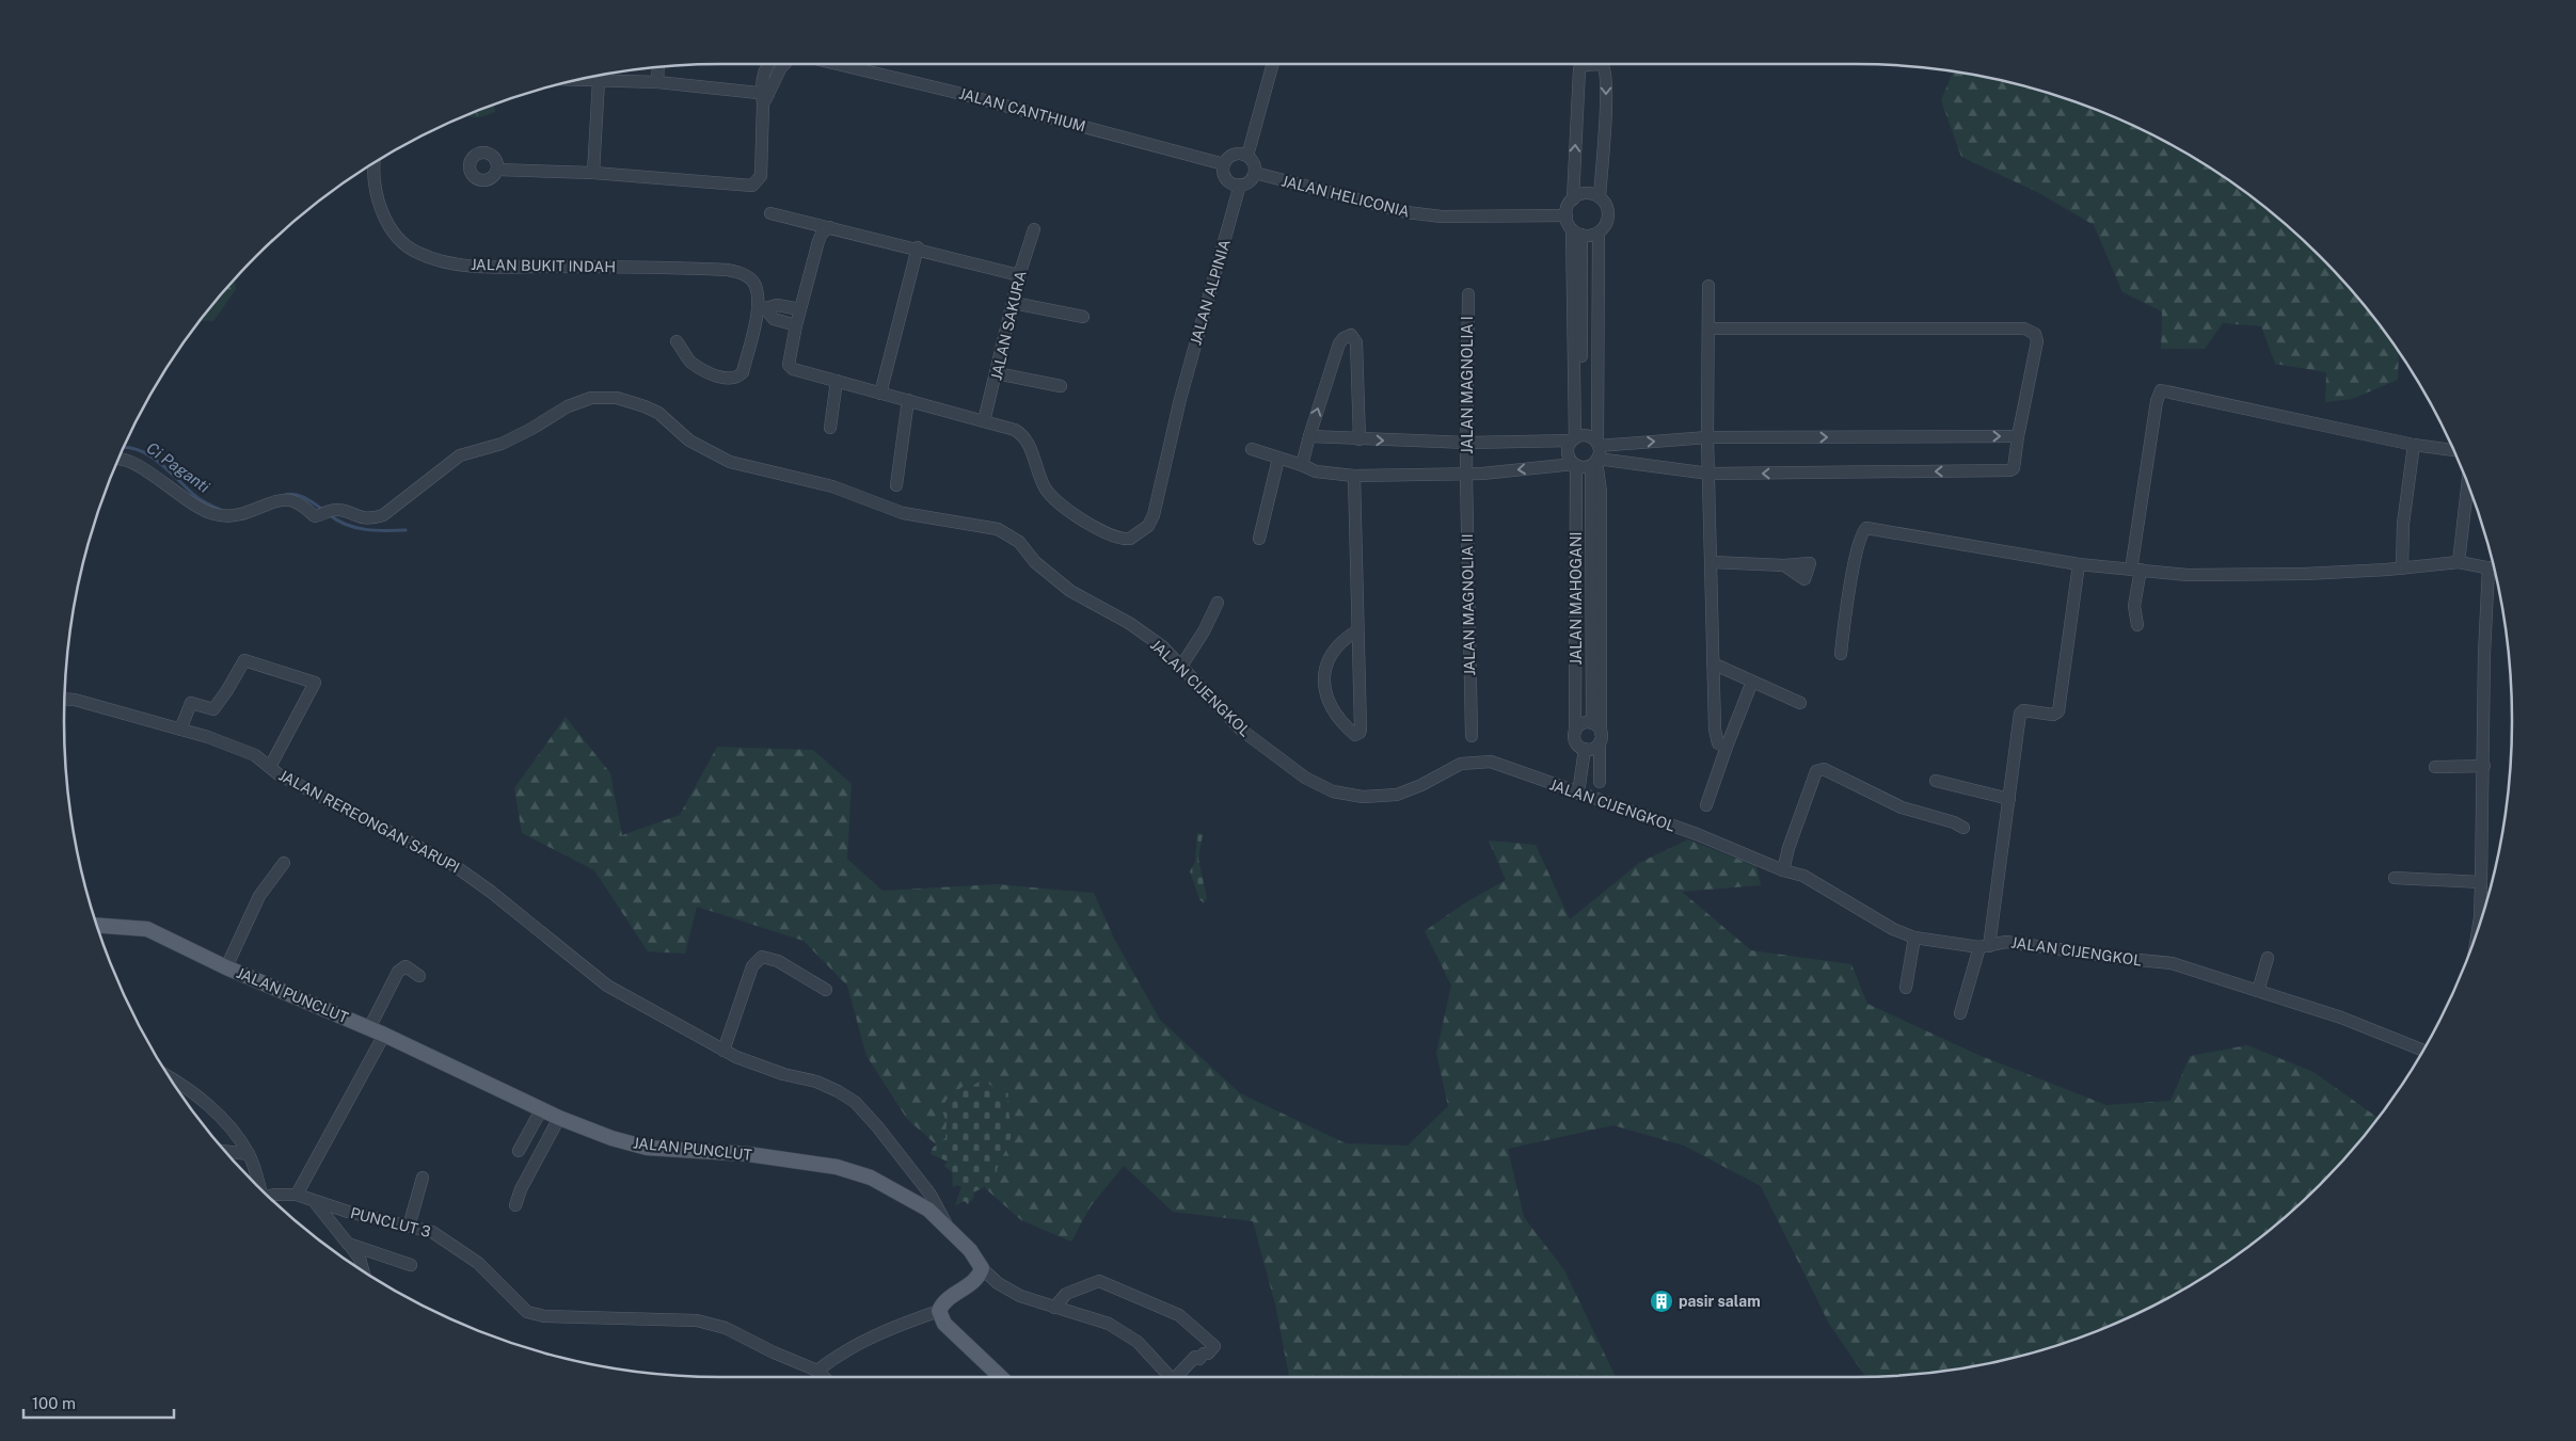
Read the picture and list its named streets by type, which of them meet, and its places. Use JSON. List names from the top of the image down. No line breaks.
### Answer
{"streets":{"main road":["JALAN PUNCLUT"],"street":["JALAN CANTHIUM","JALAN HELICONIA","JALAN BUKIT INDAH","JALAN ALPINIA","JALAN SAKURA","JALAN MAGNOLIA I","JALAN MAHOGANI","JALAN MAGNOLIA II","JALAN CIJENGKOL","JALAN REREONGAN SARUPI","PUNCLUT 3"]},"crossings":[["JALAN CANTHIUM","JALAN HELICONIA"],["JALAN CANTHIUM","JALAN ALPINIA"],["JALAN HELICONIA","JALAN ALPINIA"],["JALAN ALPINIA","JALAN SAKURA"],["JALAN MAGNOLIA I","JALAN MAGNOLIA II"],["JALAN REREONGAN SARUPI","JALAN PUNCLUT"]],"water":["Ci Paganti"],"places":{"building":["pasir salam"]},"scale_bar":"100 m"}
